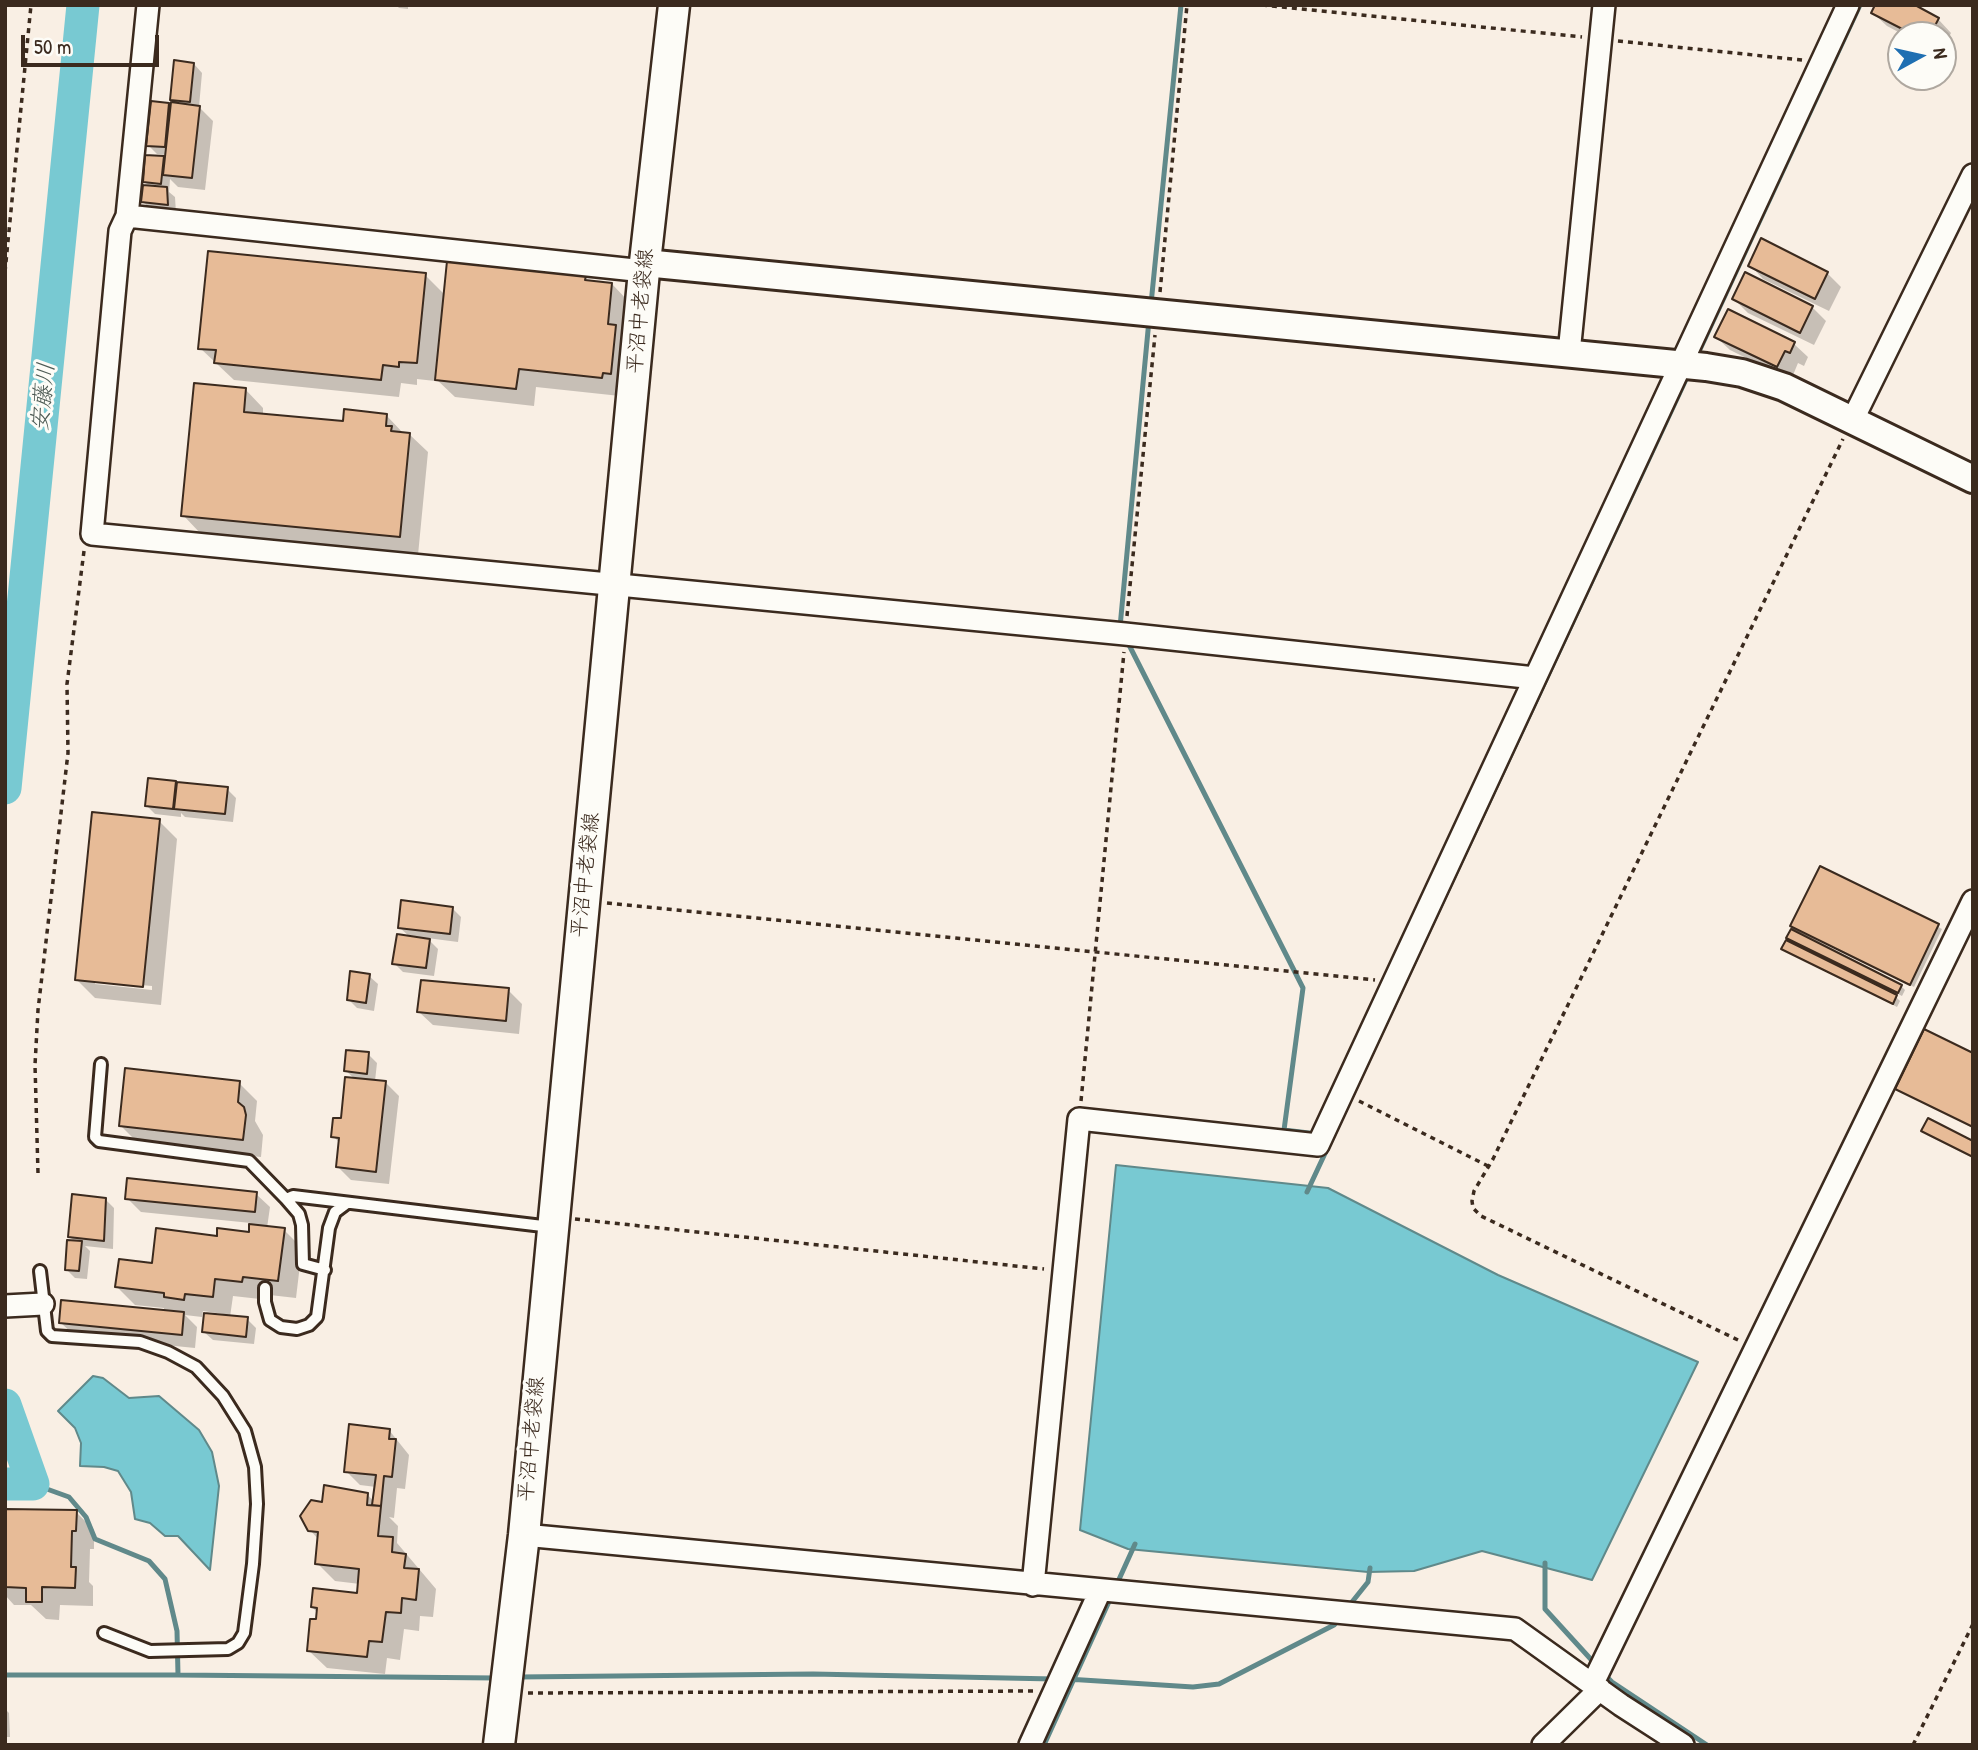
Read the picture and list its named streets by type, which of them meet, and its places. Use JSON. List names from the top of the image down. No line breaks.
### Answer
{"streets":{"main road":["平沼中老袋線"]},"water":["安藤川"],"scale_bar":"50 m","north":"right"}
